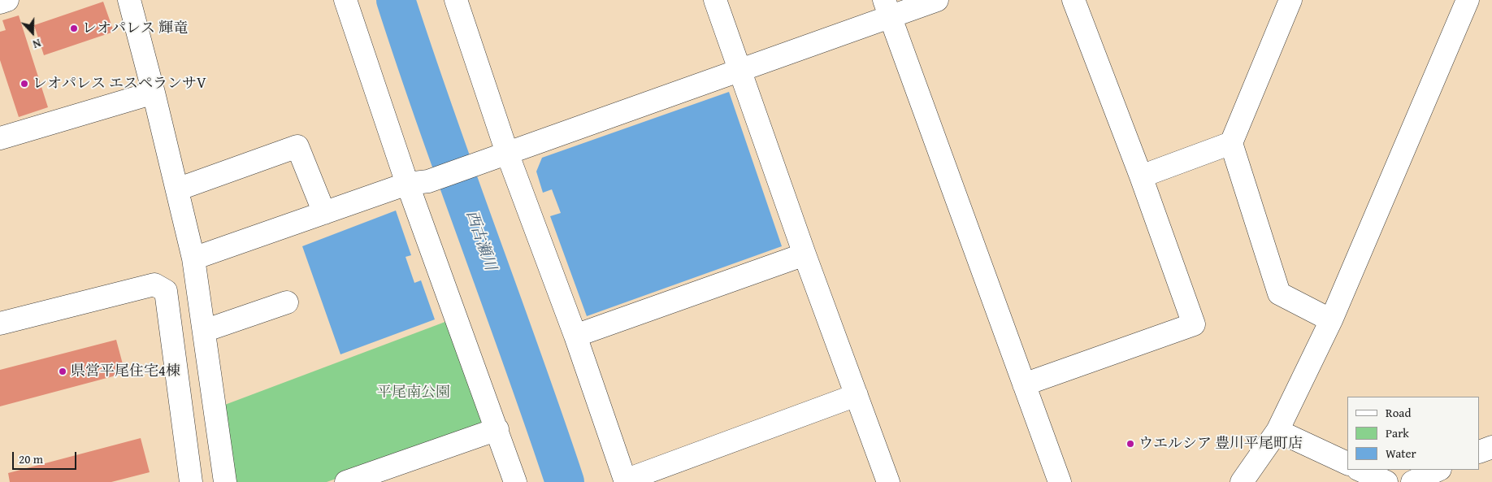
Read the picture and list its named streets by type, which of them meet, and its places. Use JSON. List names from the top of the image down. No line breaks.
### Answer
{"water":["西古瀬川"],"parks":["平尾南公園"],"places":["レオパレス 輝竜","レオパレス エスペランサⅤ","県営平尾住宅4棟","ウエルシア 豊川平尾町店"],"legend":["Road","Park","Water"],"scale_bar":"20 m","north":"bottom"}
